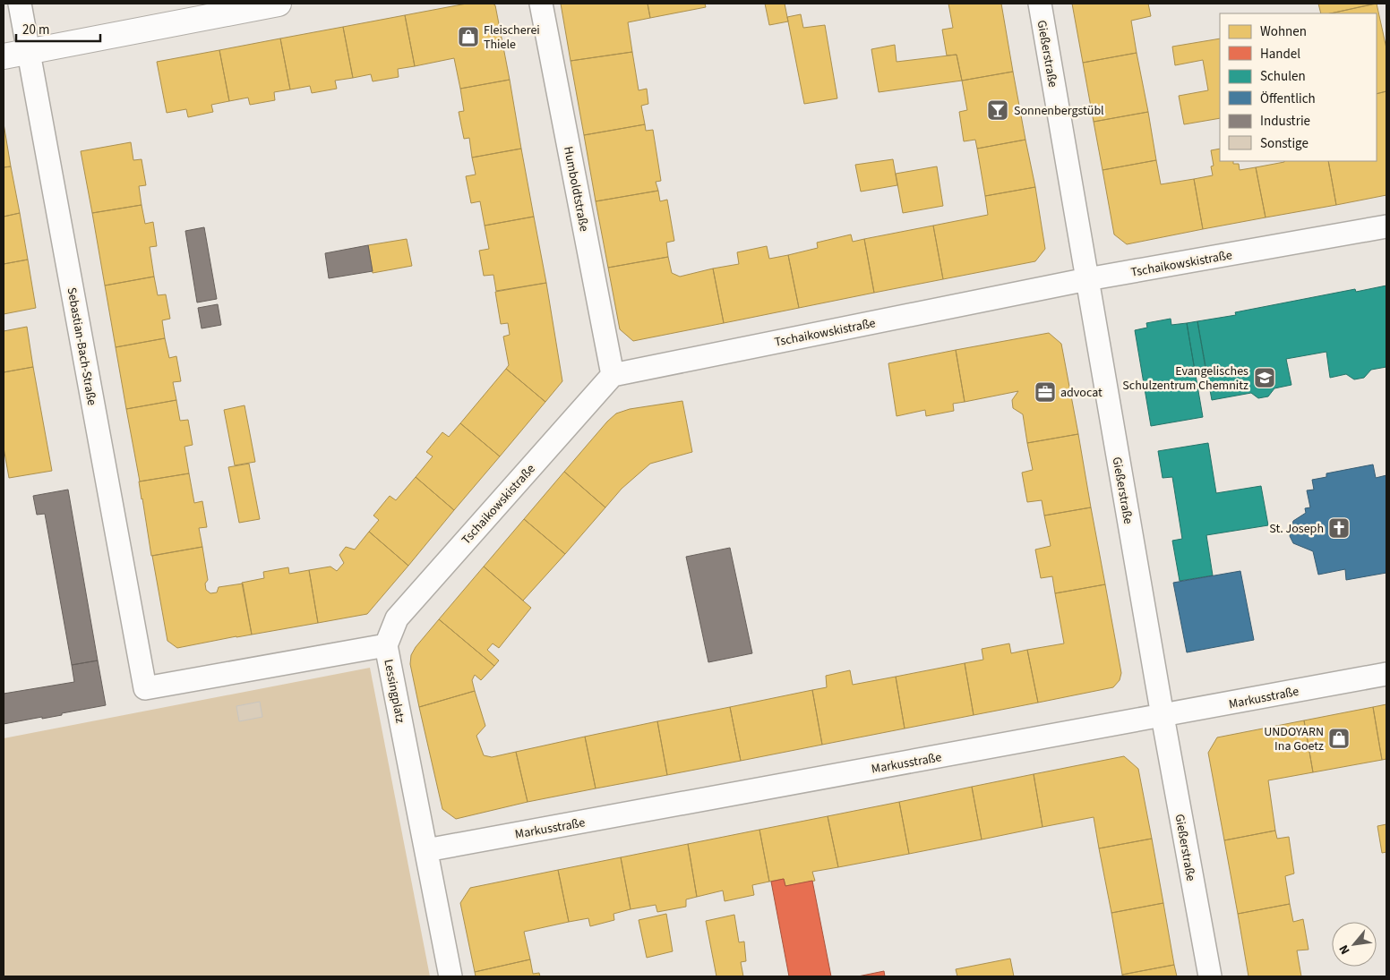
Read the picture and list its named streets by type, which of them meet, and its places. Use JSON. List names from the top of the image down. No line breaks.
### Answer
{"streets":{"street":["Gießerstraße","Humboldtstraße","Tschaikowskistraße","Sebastian-Bach-Straße","Lessingplatz","Markusstraße"]},"crossings":[["Gießerstraße","Tschaikowskistraße"],["Gießerstraße","Markusstraße"],["Humboldtstraße","Tschaikowskistraße"],["Tschaikowskistraße","Lessingplatz"],["Sebastian-Bach-Straße","Lessingplatz"],["Lessingplatz","Markusstraße"]],"places":{"shop":["Fleischerei Thiele","UNDOYARN Ina Goetz"],"bar":["Sonnenbergstübl"],"school or university":["Evangelisches Schulzentrum Chemnitz"],"office":["advocat"],"church":["St. Joseph"]},"legend":["Wohnen","Handel","Schulen","Öffentlich","Industrie","Sonstige"],"scale_bar":"20 m","north":"bottom left"}
